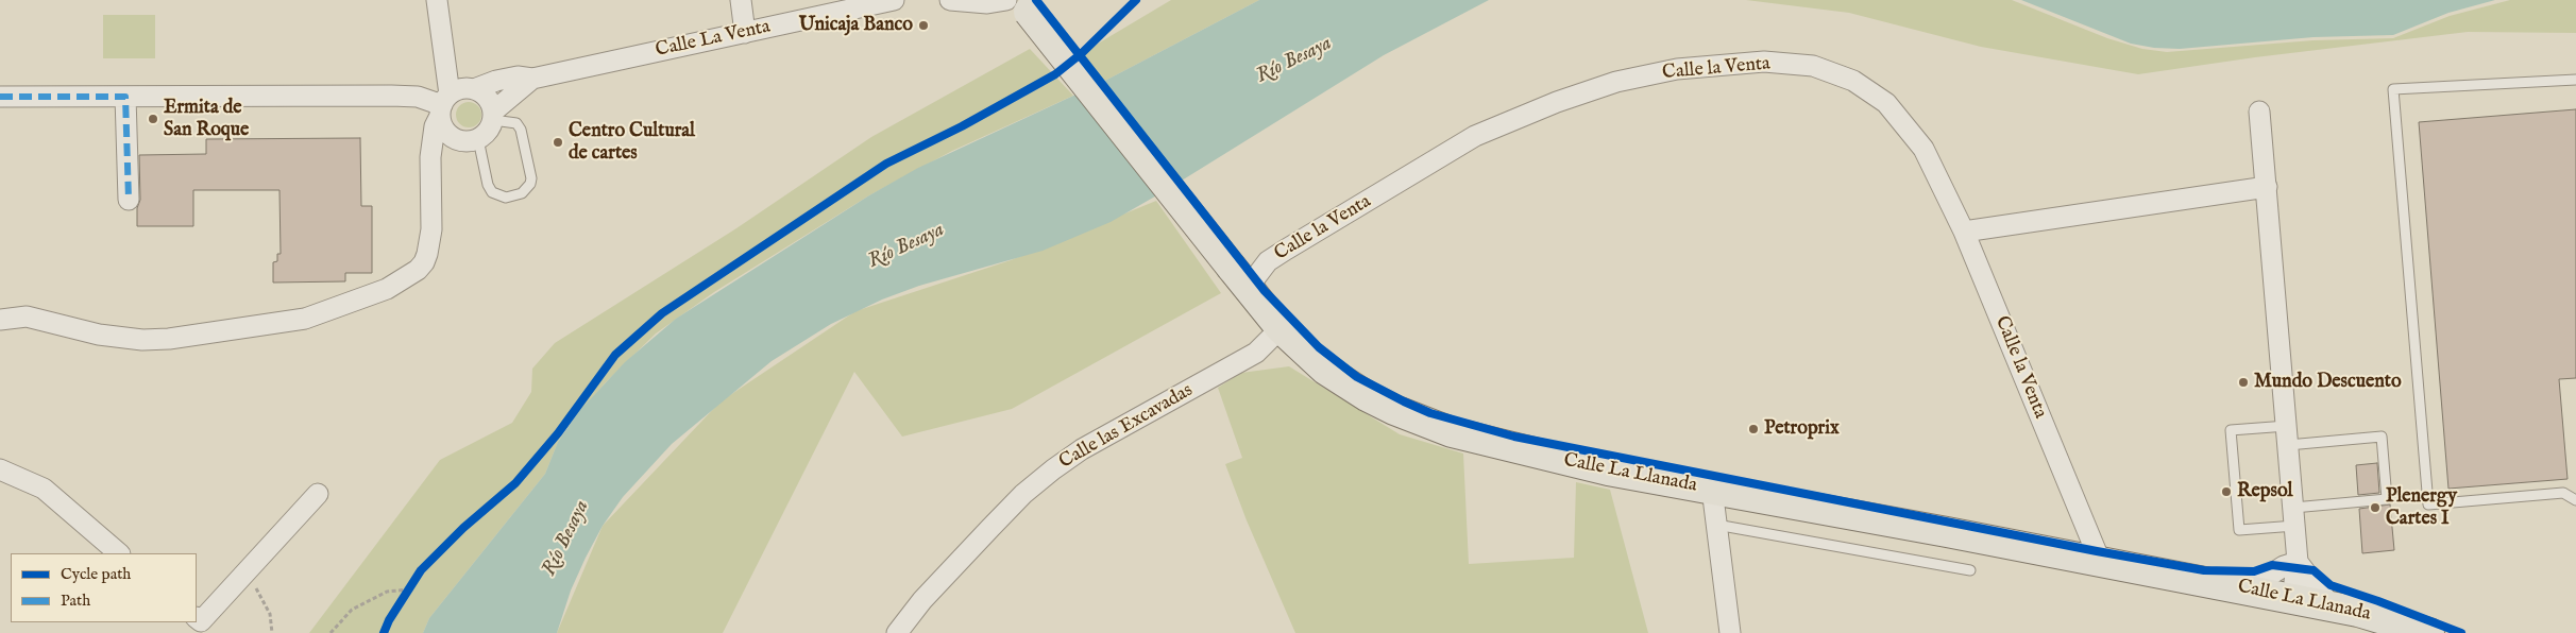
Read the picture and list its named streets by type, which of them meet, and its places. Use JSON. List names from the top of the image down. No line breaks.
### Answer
{"streets":{"highway":["Calle La Llanada"],"street":["Calle La Venta","Calle la Venta","Calle las Excavadas"]},"crossings":[["Calle la Venta","Calle La Llanada"],["Calle las Excavadas","Calle La Llanada"]],"water":["Río Besaya"],"places":["Unicaja Banco","Ermita de San Roque","Centro Cultural de cartes","Mundo Descuento","Petroprix","Repsol","Plenergy Cartes I"],"legend":["Cycle path","Path"]}
